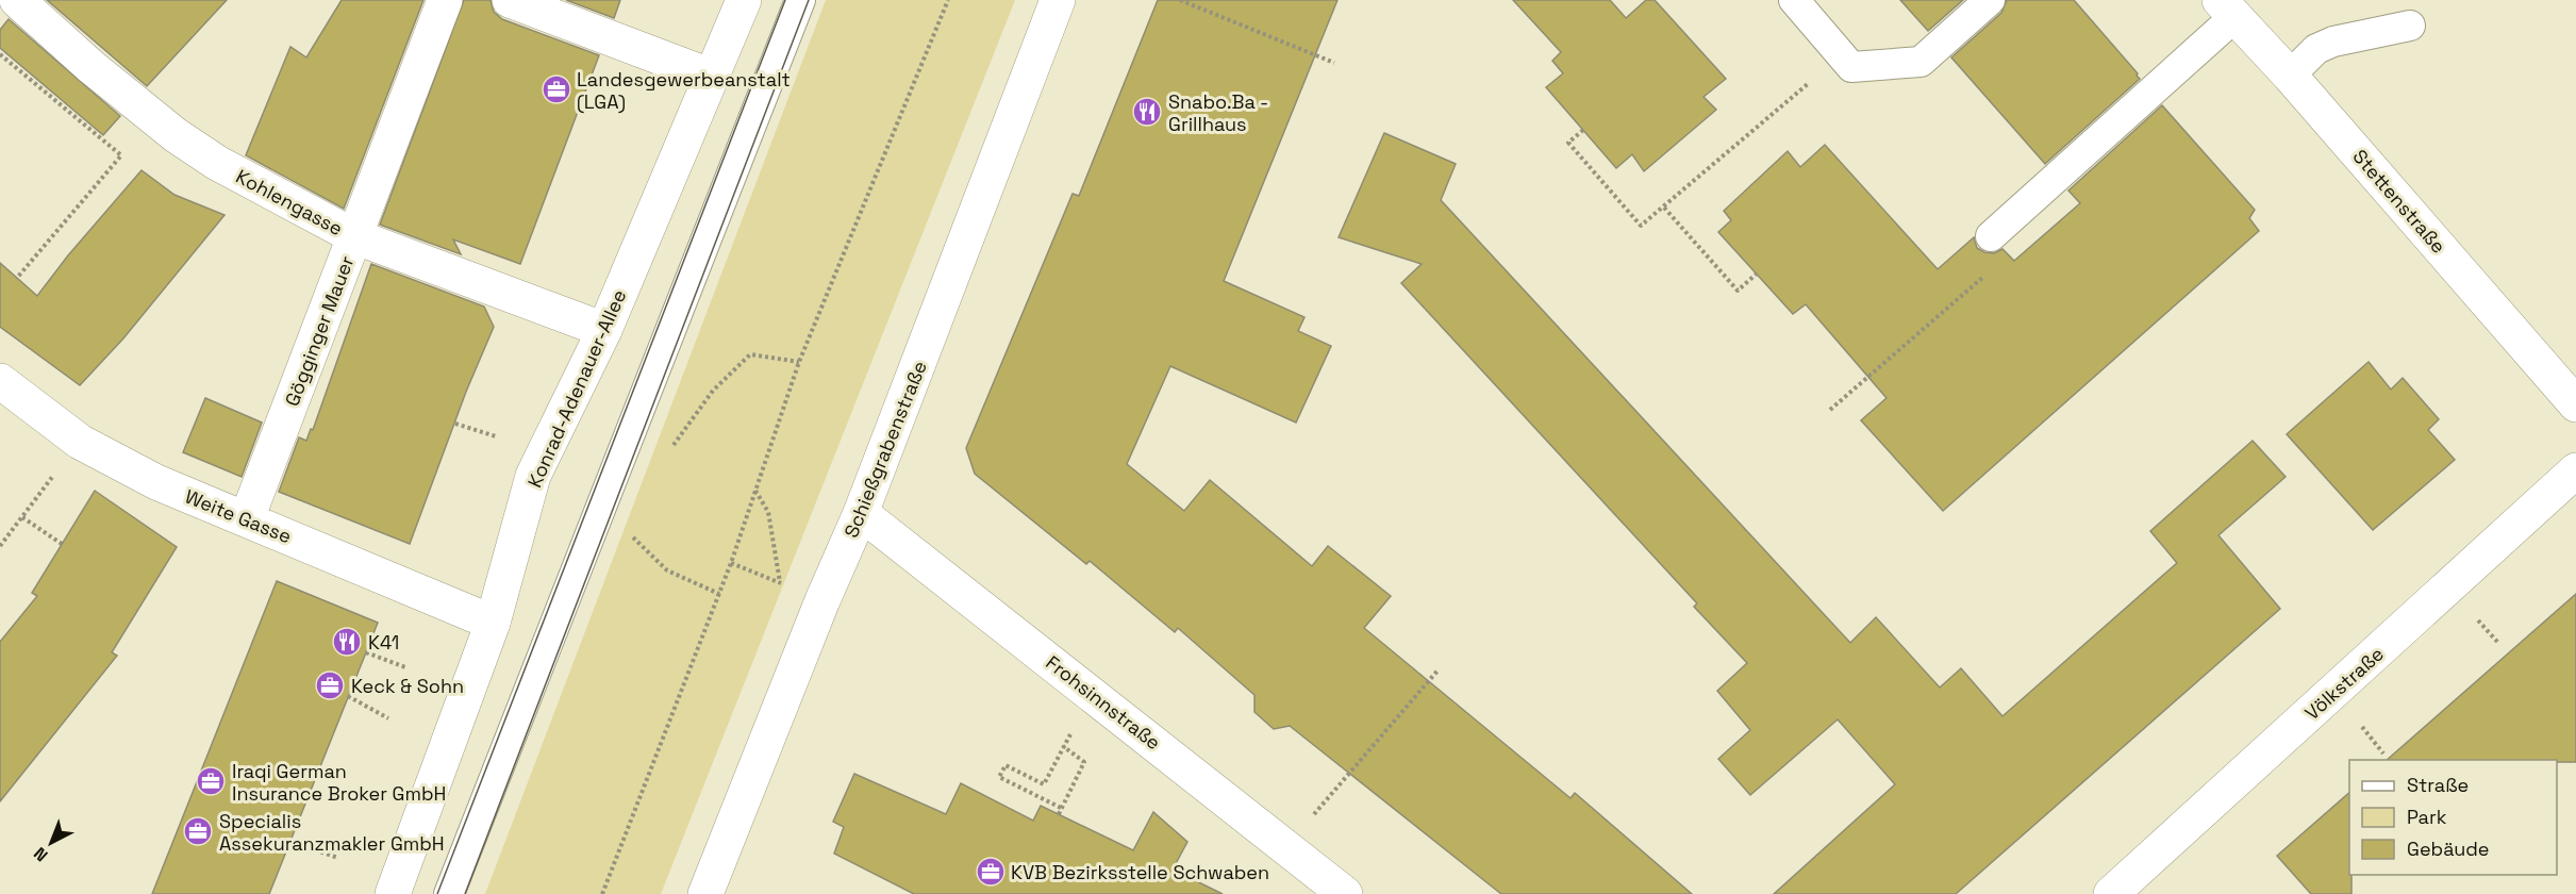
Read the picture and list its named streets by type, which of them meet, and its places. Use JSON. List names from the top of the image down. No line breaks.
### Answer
{"streets":{"street":["Stettenstraße","Kohlengasse","Gögginger Mauer","Konrad-Adenauer-Allee","Schießgrabenstraße","Weite Gasse","Völkstraße","Frohsinnstraße"]},"crossings":[["Kohlengasse","Gögginger Mauer"],["Kohlengasse","Konrad-Adenauer-Allee"],["Gögginger Mauer","Weite Gasse"],["Konrad-Adenauer-Allee","Weite Gasse"],["Schießgrabenstraße","Frohsinnstraße"]],"places":{"office":["Landesgewerbeanstalt (LGA)","Keck & Sohn","Iraqi German Insurance Broker GmbH","Specialis Assekuranzmakler GmbH","KVB Bezirksstelle Schwaben"],"restaurant":["Snabo.Ba - Grillhaus","K41"]},"legend":["Straße","Park","Gebäude"],"north":"bottom left"}
